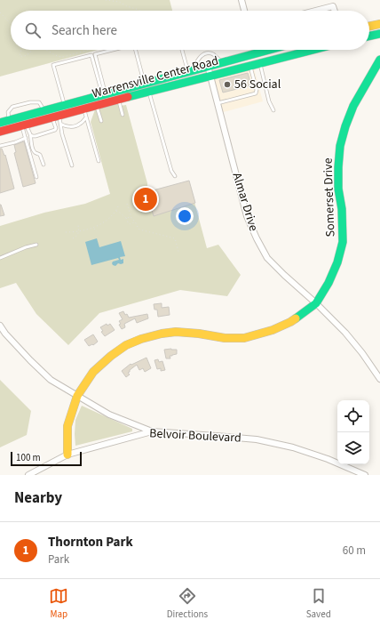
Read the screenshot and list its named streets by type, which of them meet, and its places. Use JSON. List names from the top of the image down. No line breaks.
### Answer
{"streets":{"main road":["Warrensville Center Road","Somerset Drive"],"street":["Almar Drive","Belvoir Boulevard"]},"crossings":[["Warrensville Center Road","Almar Drive"],["Somerset Drive","Almar Drive"],["Somerset Drive","Belvoir Boulevard"]],"places":["56 Social"],"scale_bar":"100 m","page":{"search":"Search here","pins":"1","scale":"100 m","heading":"Nearby","list":[{"mark":"1","name":"Thornton Park","note":"Park","value":"60 m"}],"nav":["Map","Directions","Saved"]}}
